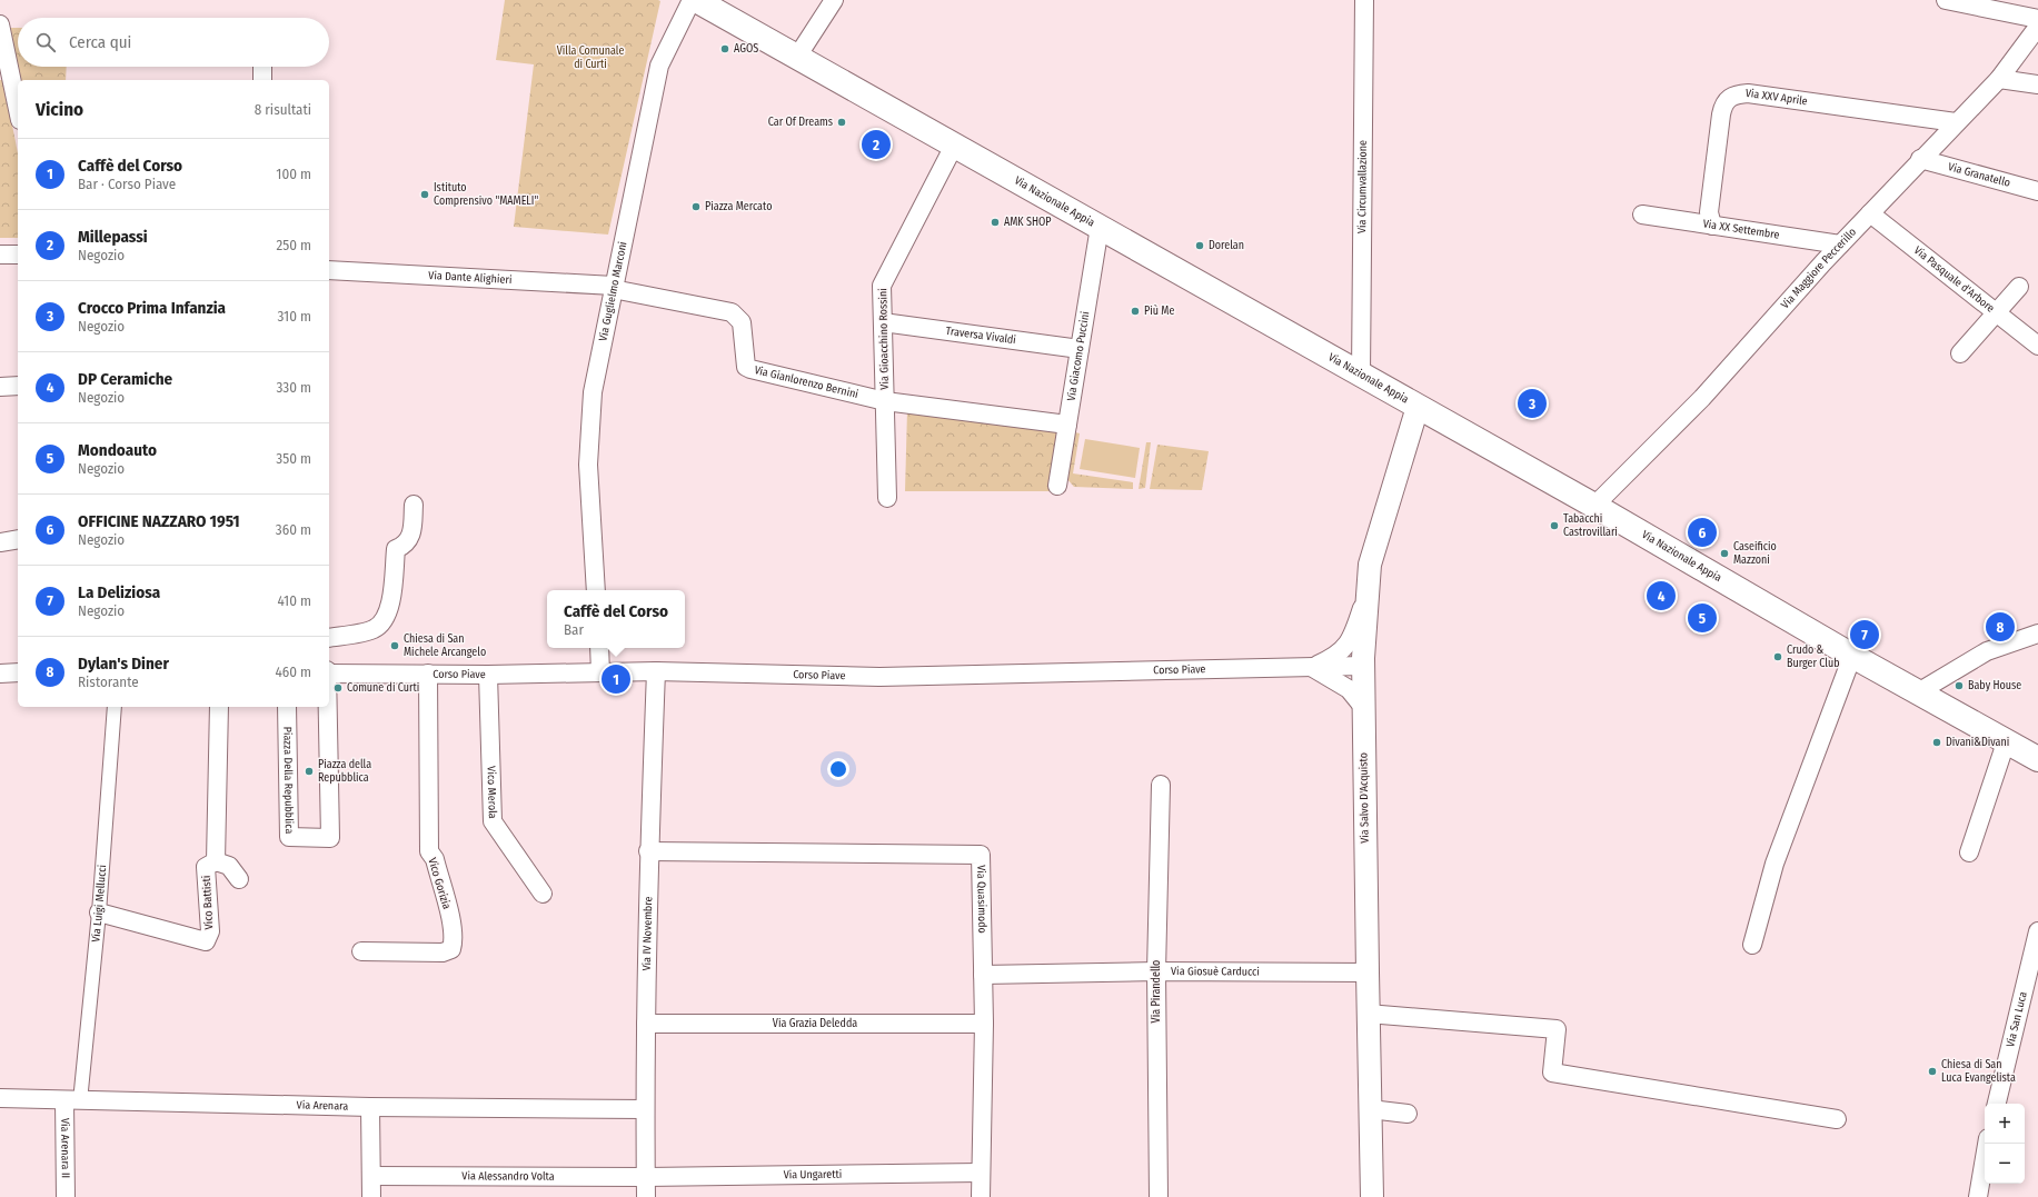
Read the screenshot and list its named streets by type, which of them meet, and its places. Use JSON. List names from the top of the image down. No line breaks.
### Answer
{"streets":{"main road":["Via Nazionale Appia"],"street":["Via XXV Aprile","Via Granatello","Via Circumvallazione","Via XX Settembre","Via Maggiore Peccerillo","Via Dante Alighieri","Via Pasquale d'Arbore","Via Guglielmo Marconi","Traversa Vivaldi","Via Gioacchino Rossini","Via Giacomo Puccini","Via Gianlorenzo Bernini","Corso Piave","Piazza Della Repubblica","Vico Merola","Via Salvo D'Acquisto","Vico Gorizia","Via Quasimodo","Vico Battisti","Via Luigi Mellucci","Via IV Novembre","Via Giosuè Carducci","Via Pirandello","Via San Luca","Via Grazia Deledda","Via Arenara","Via Arenara II","Via Ungaretti","Via Alessandro Volta"]},"crossings":[["Via XXV Aprile","Via XX Settembre"],["Via XXV Aprile","Via Maggiore Peccerillo"],["Via Granatello","Via Maggiore Peccerillo"],["Via Circumvallazione","Via Nazionale Appia"],["Via Nazionale Appia","Via Maggiore Peccerillo"],["Via Nazionale Appia","Via Gioacchino Rossini"],["Via Nazionale Appia","Via Giacomo Puccini"],["Via Nazionale Appia","Via Salvo D'Acquisto"],["Via XX Settembre","Via Maggiore Peccerillo"],["Via Maggiore Peccerillo","Via Pasquale d'Arbore"],["Via Dante Alighieri","Via Guglielmo Marconi"],["Via Dante Alighieri","Via Gianlorenzo Bernini"],["Via Guglielmo Marconi","Via Gianlorenzo Bernini"],["Traversa Vivaldi","Via Gioacchino Rossini"],["Traversa Vivaldi","Via Giacomo Puccini"],["Via Gioacchino Rossini","Via Gianlorenzo Bernini"],["Corso Piave","Vico Merola"],["Corso Piave","Via Salvo D'Acquisto"],["Corso Piave","Vico Gorizia"],["Corso Piave","Via IV Novembre"],["Via Salvo D'Acquisto","Via Giosuè Carducci"],["Via Quasimodo","Via IV Novembre"],["Via Quasimodo","Via Giosuè Carducci"],["Via Quasimodo","Via Grazia Deledda"],["Via Quasimodo","Via Ungaretti"],["Vico Battisti","Via Luigi Mellucci"],["Via Luigi Mellucci","Via Arenara"],["Via Luigi Mellucci","Via Arenara II"],["Via IV Novembre","Via Grazia Deledda"],["Via IV Novembre","Via Arenara"],["Via IV Novembre","Via Ungaretti"],["Via IV Novembre","Via Alessandro Volta"],["Via Giosuè Carducci","Via Pirandello"],["Via Arenara","Via Arenara II"],["Via Ungaretti","Via Alessandro Volta"]],"parks":["Villa Comunale di Curti"],"places":["AGOS","Car Of Dreams","Istituto Comprensivo \"MAMELI\"","Piazza Mercato","AMK SHOP","Dorelan","Più Me","Tabacchi Castrovillari","Caseificio Mazzoni","Chiesa di San Michele Arcangelo","Crudo & Burger Club","Baby House","Comune di Curti","Divani&Divani","Piazza della Repubblica","Chiesa di San Luca Evangelista"],"page":{"search":"Cerca qui","heading":["Vicino","8 risultati"],"pins":["2","3","6","4","5","8","7","1"],"list":[{"mark":"1","name":"Caffè del Corso","note":"Bar · Corso Piave","value":"100 m"},{"mark":"2","name":"Millepassi","note":"Negozio","value":"250 m"},{"mark":"3","name":"Crocco Prima Infanzia","note":"Negozio","value":"310 m"},{"mark":"4","name":"DP Ceramiche","note":"Negozio","value":"330 m"},{"mark":"5","name":"Mondoauto","note":"Negozio","value":"350 m"},{"mark":"6","name":"OFFICINE NAZZARO 1951","note":"Negozio","value":"360 m"},{"mark":"7","name":"La Deliziosa","note":"Negozio","value":"410 m"},{"mark":"8","name":"Dylan's Diner","note":"Ristorante","value":"460 m"}],"popup":["Caffè del Corso","Bar"],"map_buttons":["+","−"]}}
